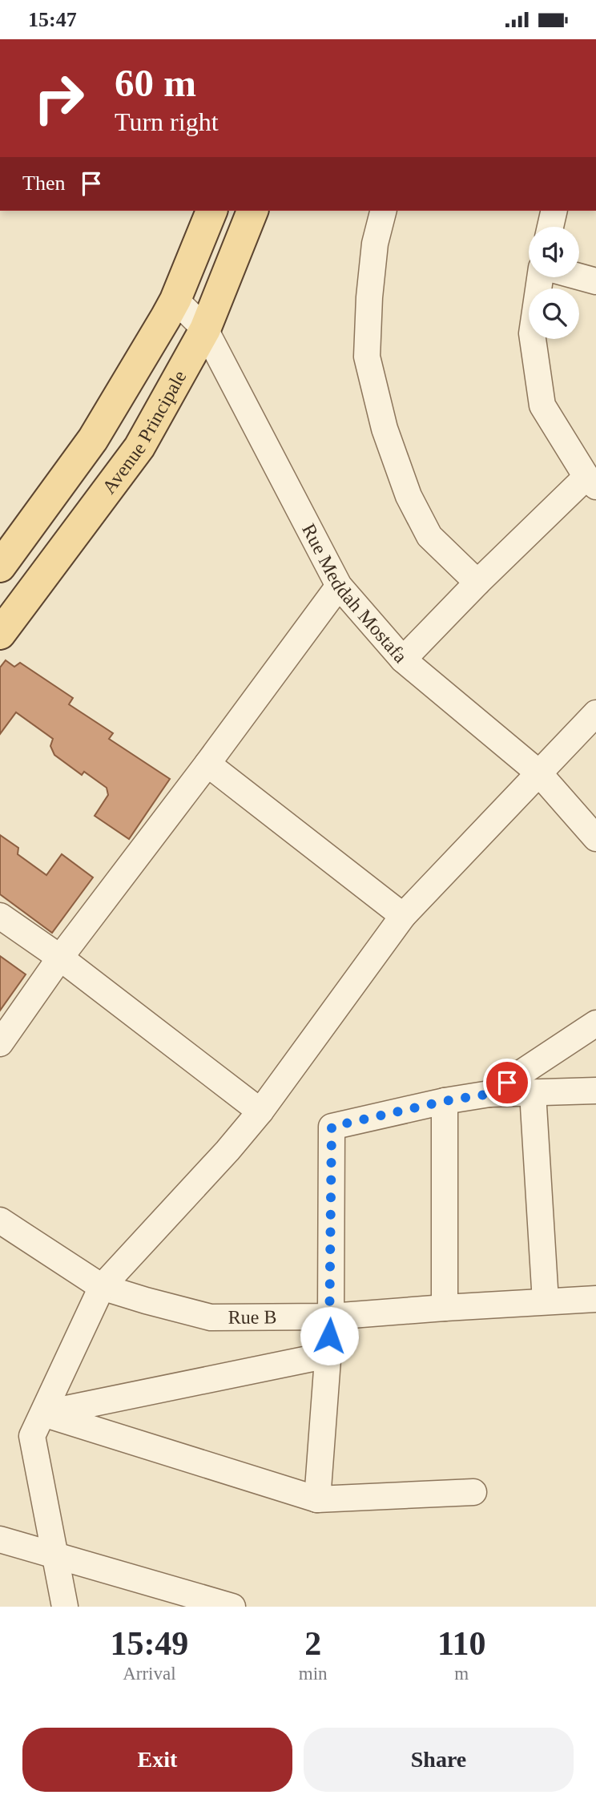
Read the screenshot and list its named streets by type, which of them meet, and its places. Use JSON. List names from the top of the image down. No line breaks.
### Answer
{"streets":{"main road":["Avenue Principale"],"street":["Rue Meddah Mostafa","Rue B"]},"crossings":[["Avenue Principale","Rue Meddah Mostafa"]],"page":{"status":"15:47","turn":["60 m","Turn right"],"then":"Then","eta":["15:49","Arrival","2","min","110","m"],"buttons":["Exit","Share"]}}
